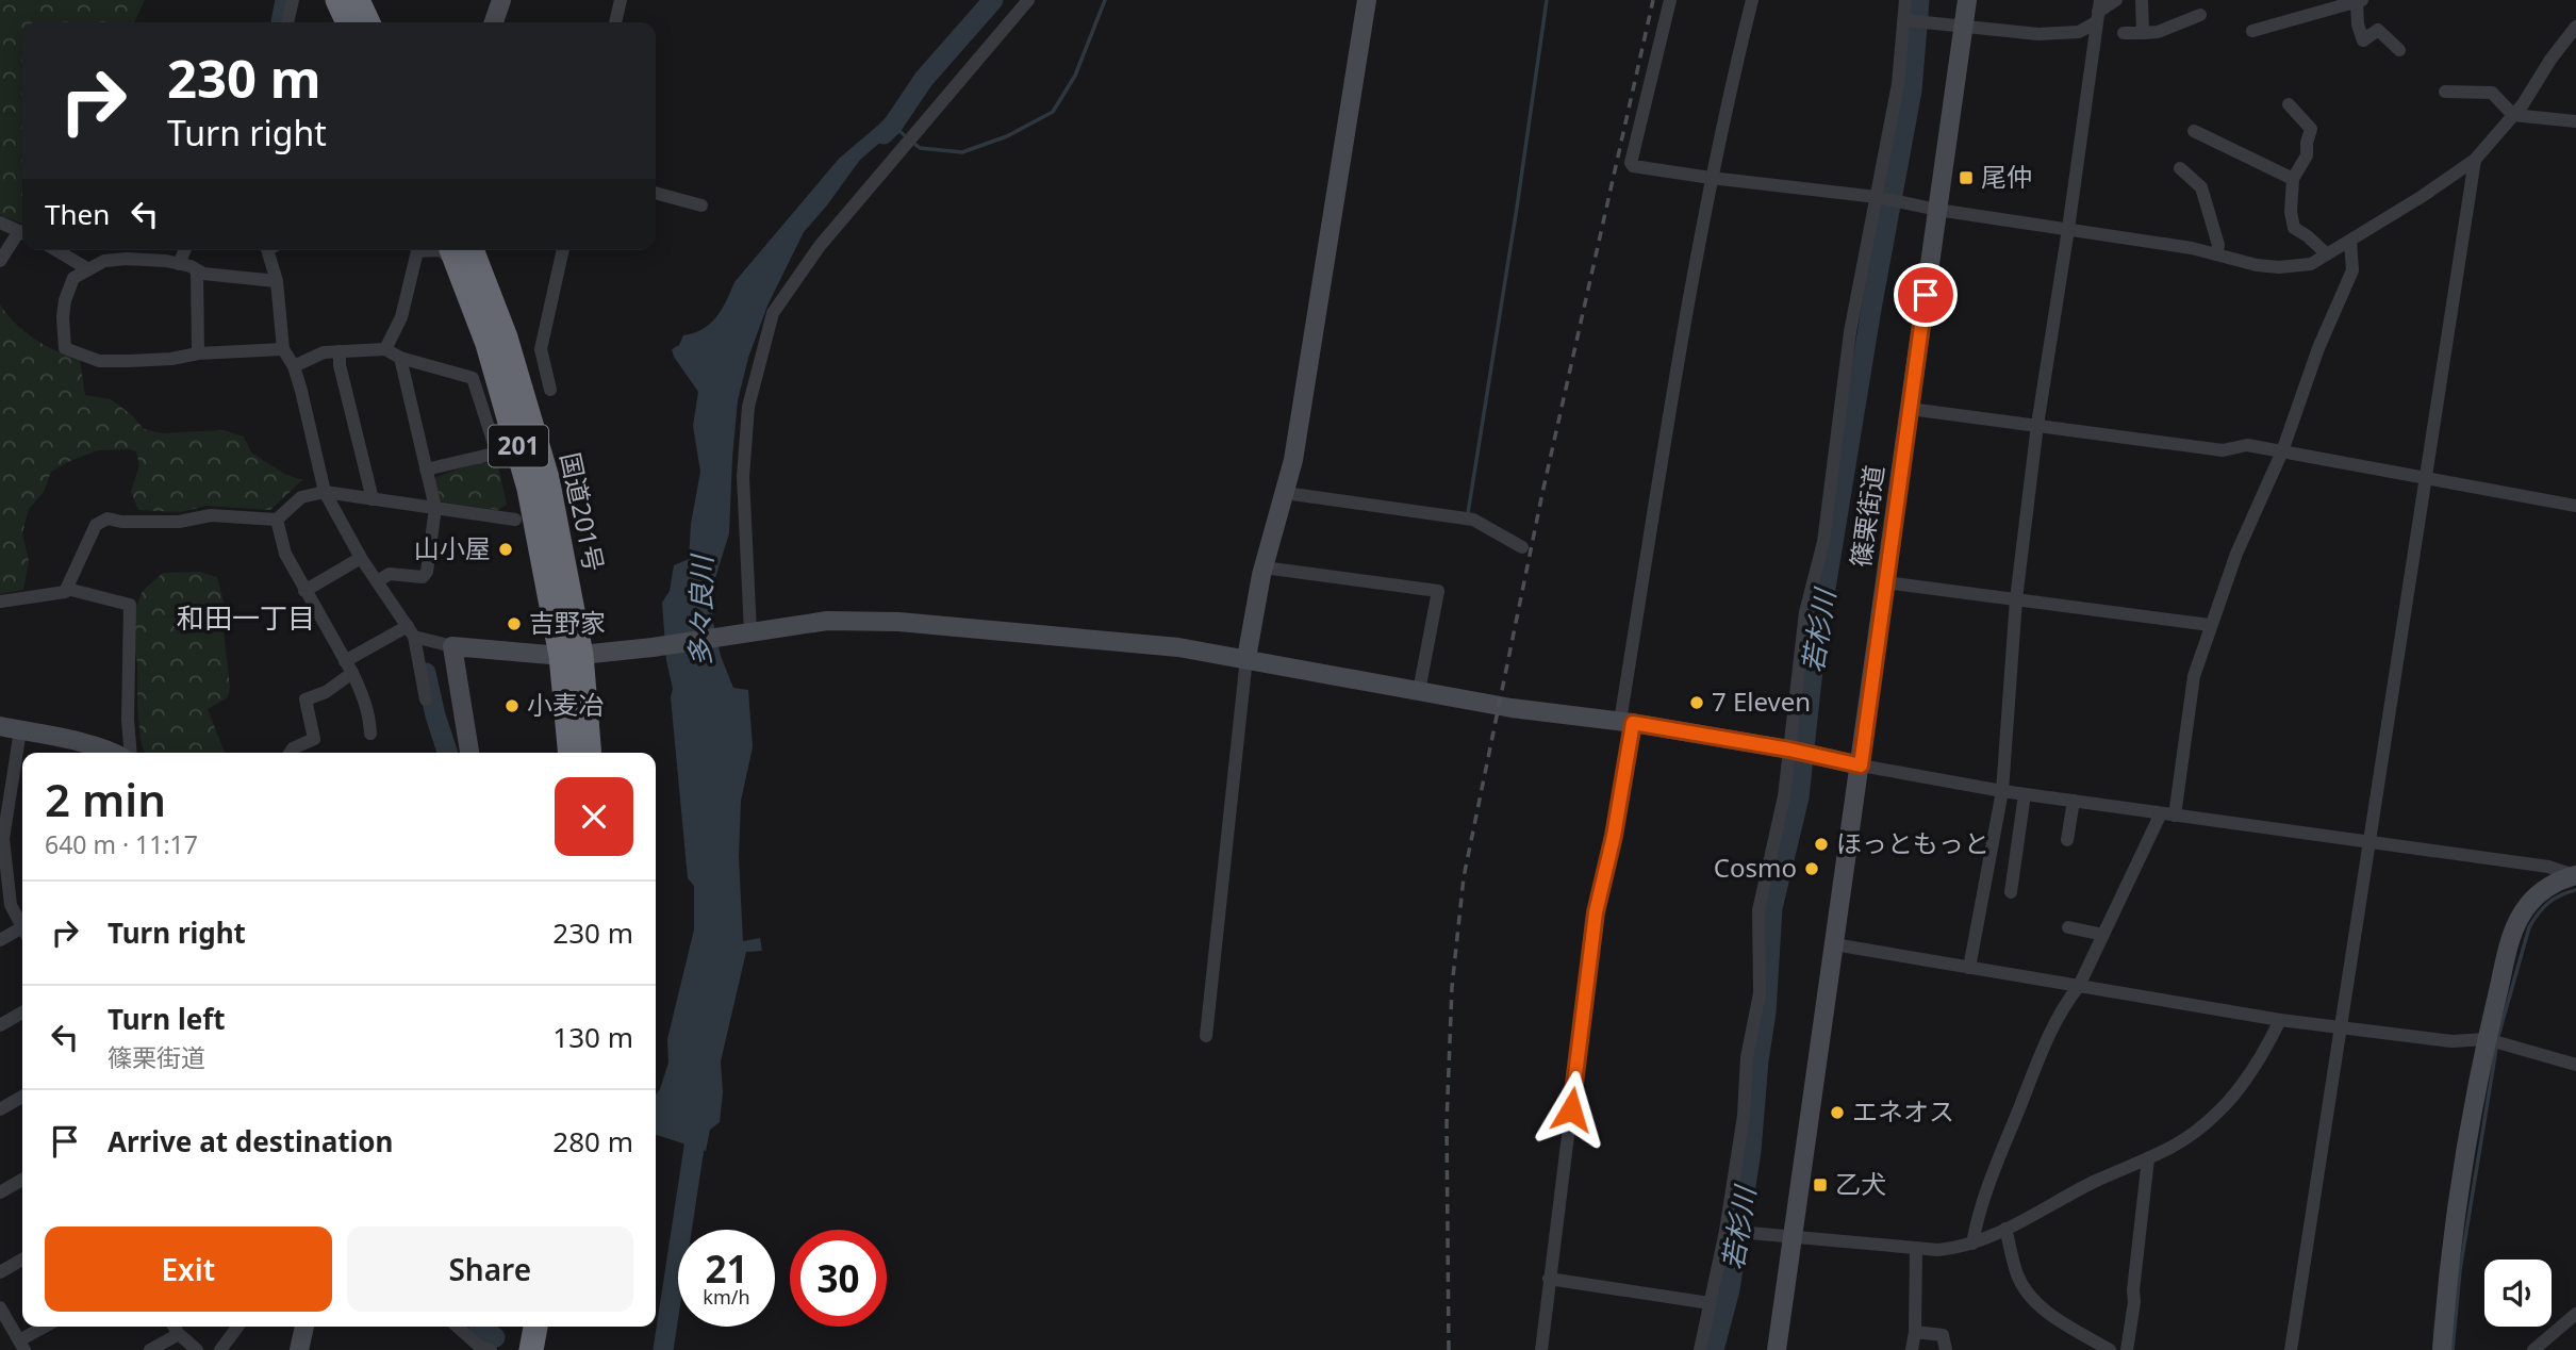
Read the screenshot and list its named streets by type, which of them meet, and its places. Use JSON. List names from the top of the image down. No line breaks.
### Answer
{"streets":{"highway":["201","国道201号"],"street":["篠栗街道"]},"districts":["和田一丁目"],"water":["多々良川","若杉川"],"places":{"transit":["尾仲","乙犬"],"other":["山小屋","吉野家","7 Eleven","小麦冶","ほっともっと","Cosmo","エネオス"]},"page":{"turn":["230 m","Turn right"],"then":"Then","heading":["2 min","640 m · 11:17"],"list":[{"name":"Turn right","value":"230 m"},{"name":"Turn left","note":"篠栗街道","value":"130 m"},{"name":"Arrive at destination","value":"280 m"}],"buttons":["Exit","Share"],"speed":"21 km/h","limit":"30"}}
